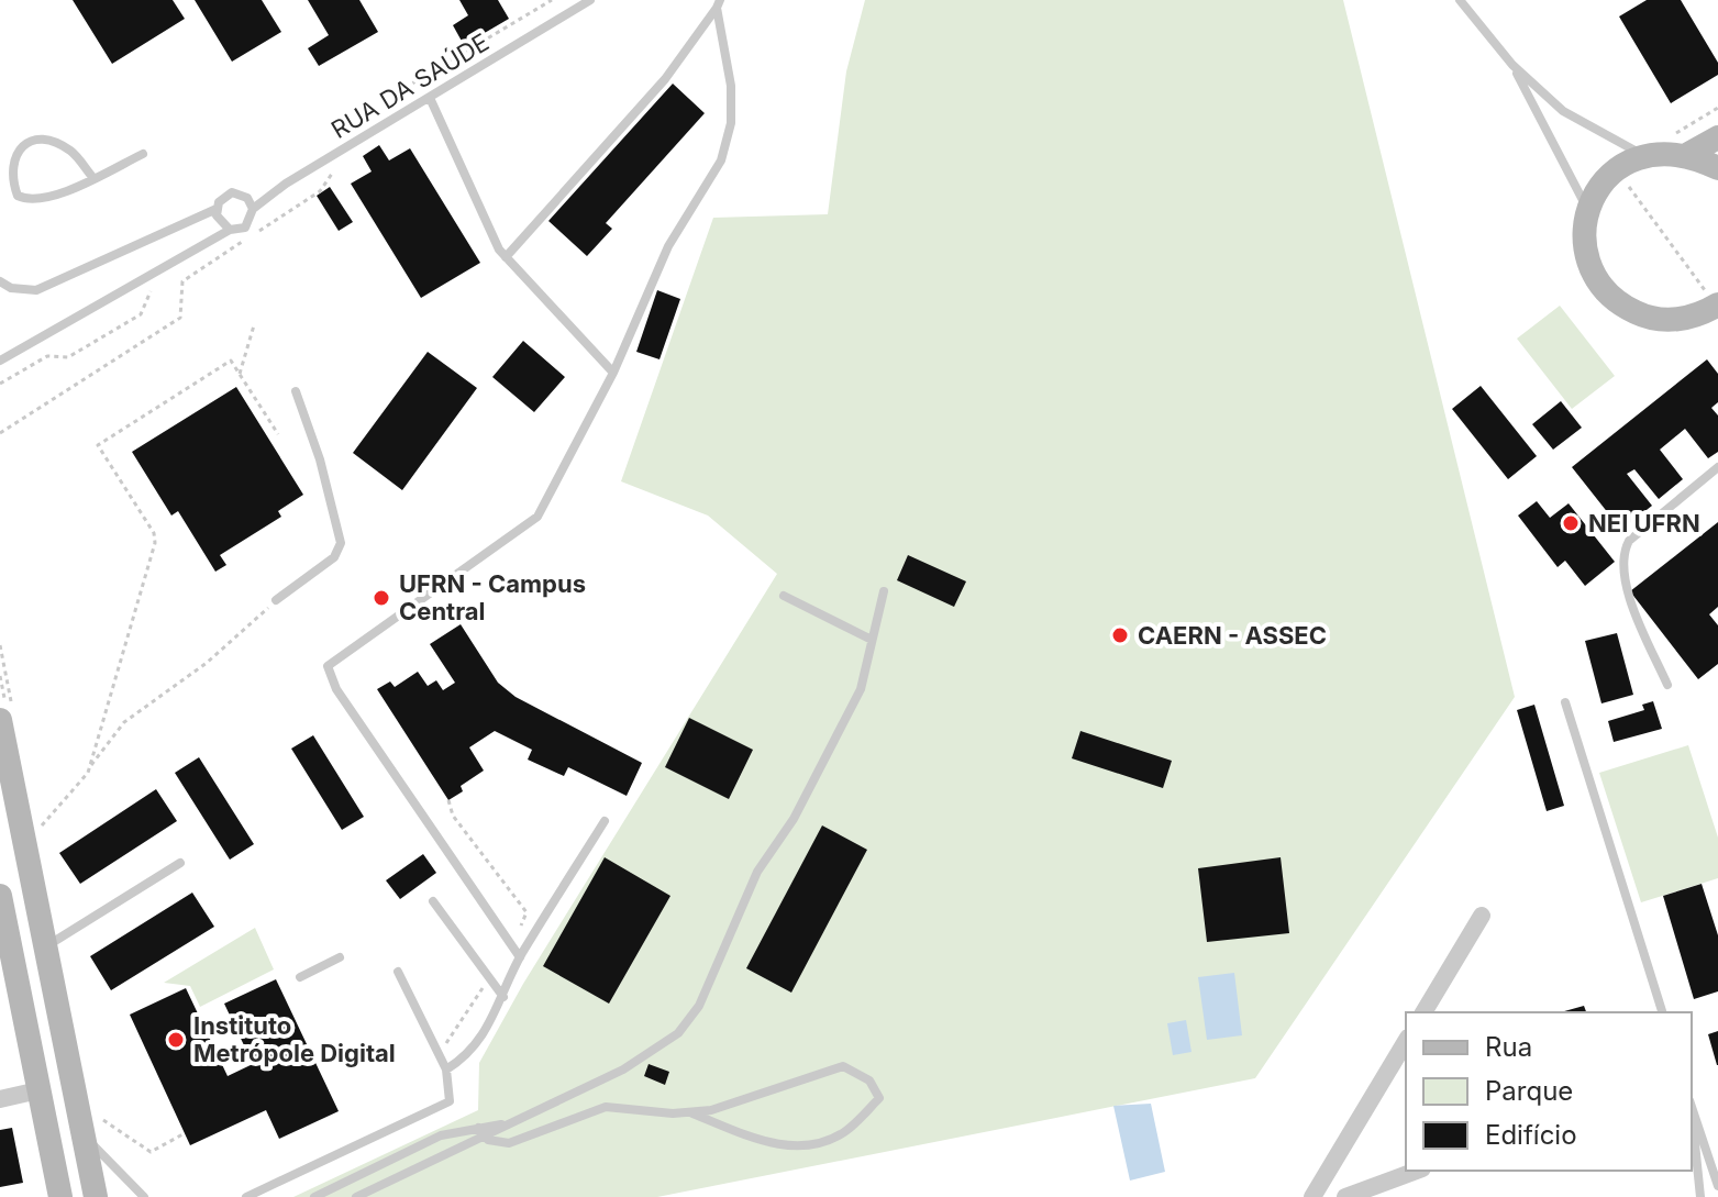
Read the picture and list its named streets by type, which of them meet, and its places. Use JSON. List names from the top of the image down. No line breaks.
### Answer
{"streets":{"lane":["RUA DA SAÚDE"]},"places":["NEI UFRN","UFRN - Campus Central","CAERN - ASSEC","Instituto Metrópole Digital"],"legend":["Rua","Parque","Edifício"]}
